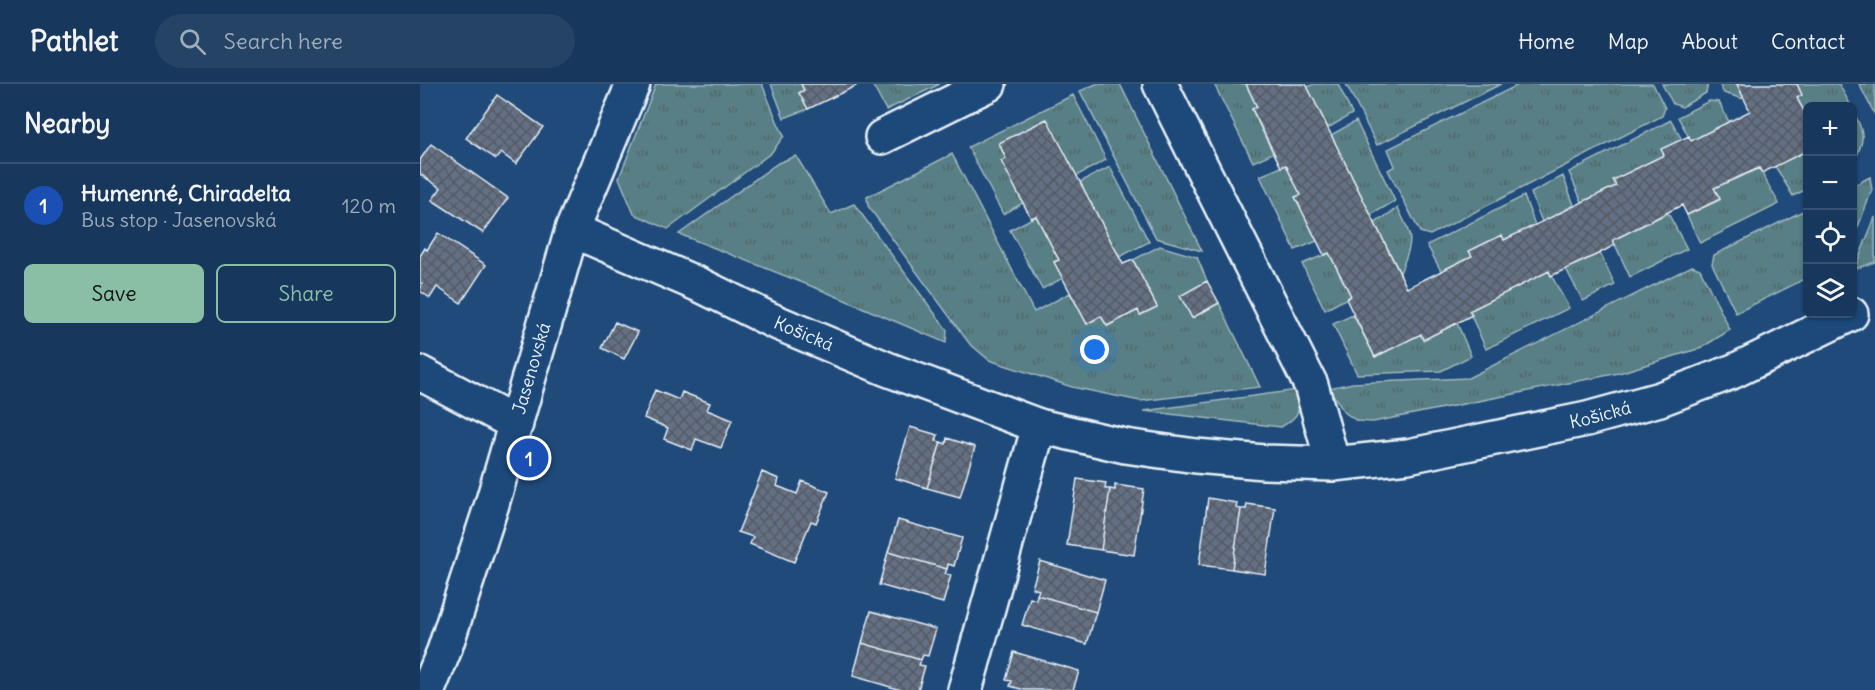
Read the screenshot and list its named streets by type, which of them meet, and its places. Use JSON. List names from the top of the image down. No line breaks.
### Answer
{"streets":{"street":["Košická","Jasenovská"]},"crossings":[["Košická","Jasenovská"]],"page":{"header":"Pathlet","search":"Search here","nav":["Home","Map","About","Contact"],"heading":"Nearby","map_buttons":["+","−"],"list":[{"mark":"1","name":"Humenné, Chiradelta","note":"Bus stop · Jasenovská","value":"120 m"}],"buttons":["Save","Share"],"pins":"1"}}
